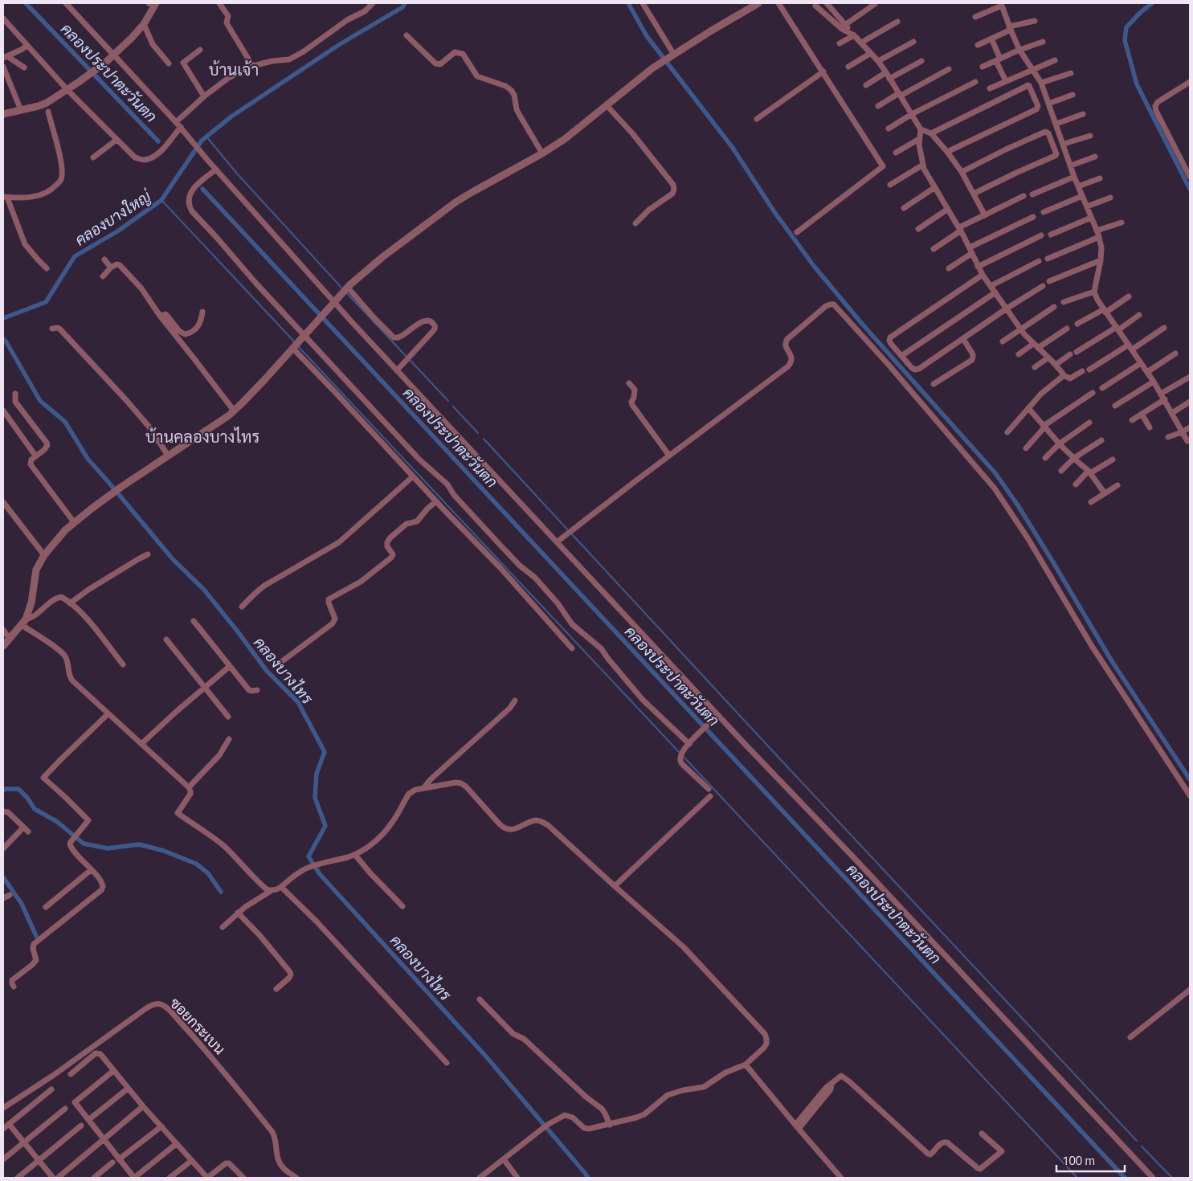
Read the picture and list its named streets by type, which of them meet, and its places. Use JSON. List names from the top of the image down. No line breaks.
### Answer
{"streets":{"street":["ซอยกระเบน"]},"districts":["บ้านเจ้า","บ้านคลองบางไทร"],"water":["คลองประปาตะวันตก","คลองบางใหญ่","คลองบางไทร"],"scale_bar":"100 m"}
